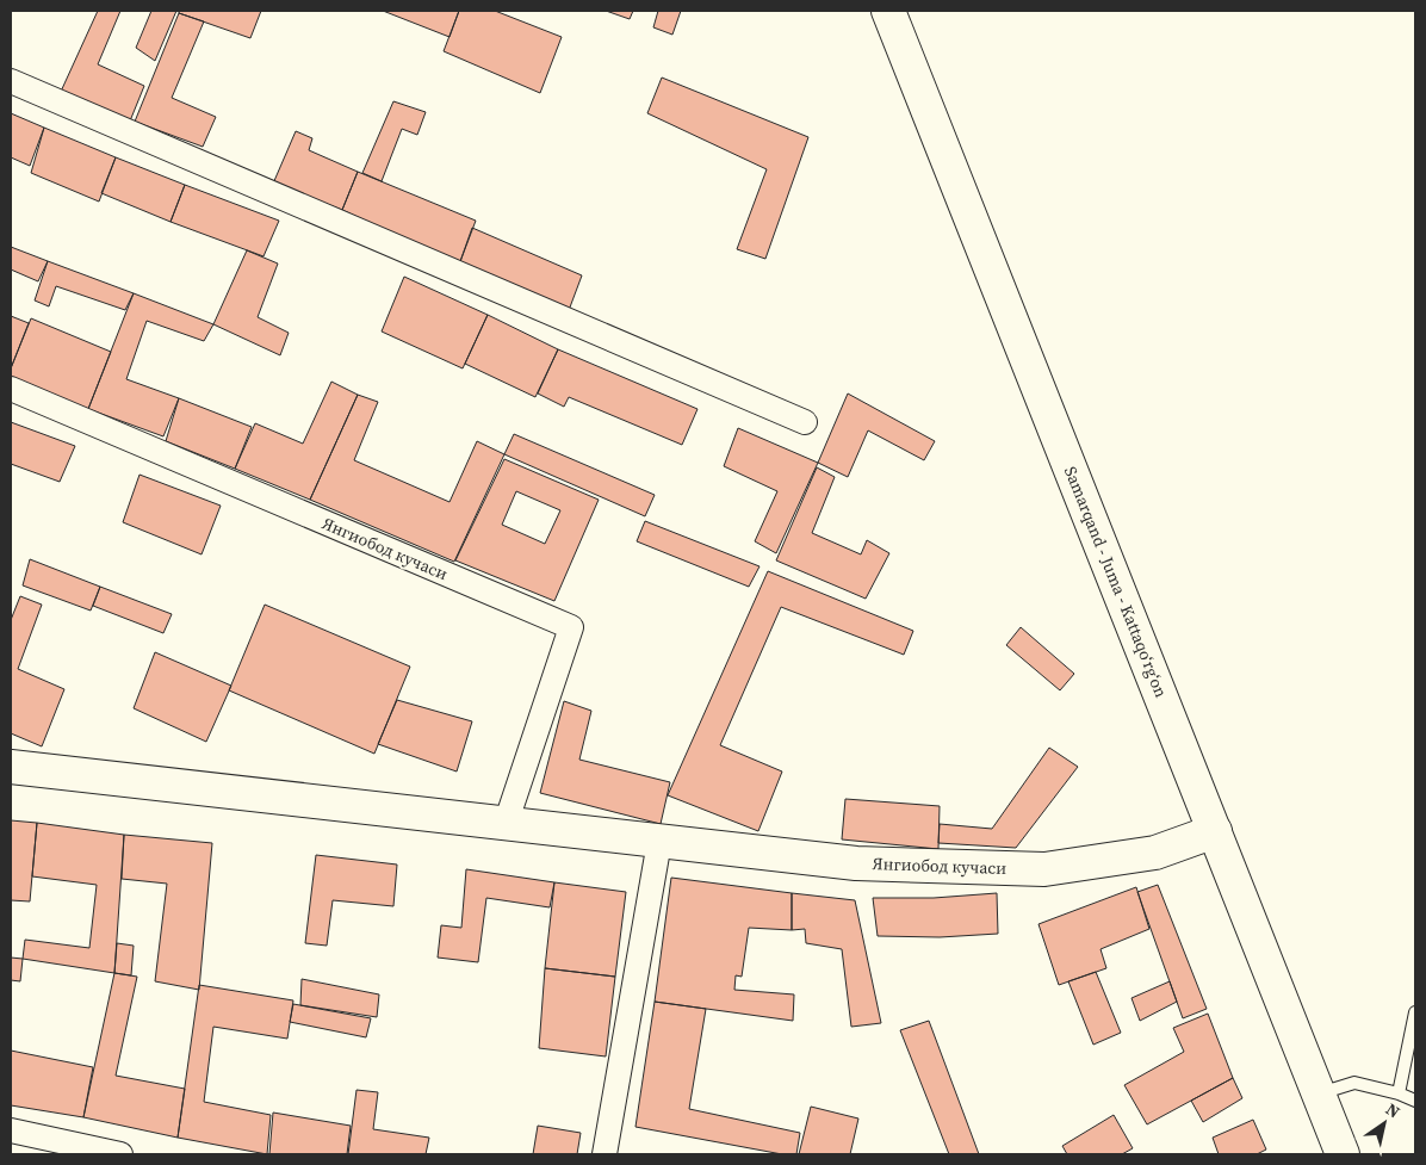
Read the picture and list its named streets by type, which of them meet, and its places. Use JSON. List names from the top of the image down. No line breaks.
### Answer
{"streets":{"main road":["Янгиобод кучаси","Samarqand - Juma - Kattaqo‘rg‘on"]},"crossings":[["Янгиобод кучаси","Samarqand - Juma - Kattaqo‘rg‘on"]],"north":"top right"}
